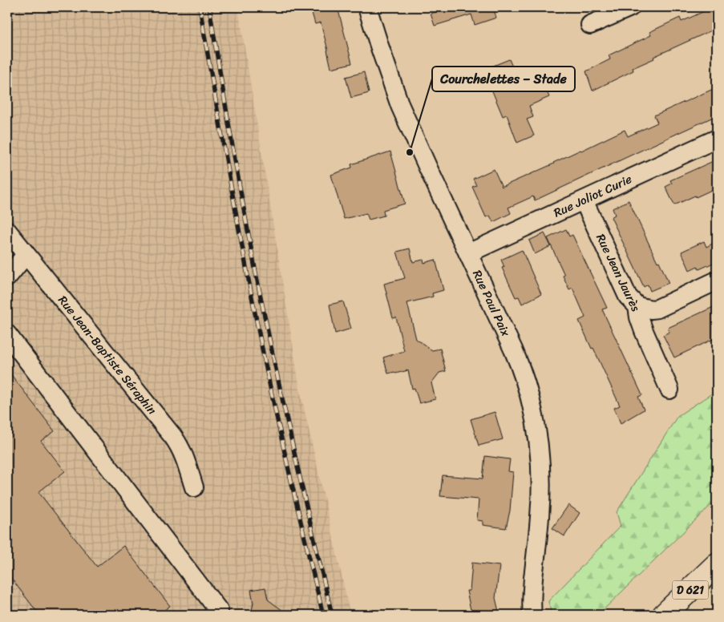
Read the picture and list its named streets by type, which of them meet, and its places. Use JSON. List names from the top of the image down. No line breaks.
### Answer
{"streets":{"highway":["D 621"],"street":["Rue Joliot Curie","Rue Jean Jaurès","Rue Paul Paix","Rue Jean-Baptiste Séraphin"]},"crossings":[["Rue Joliot Curie","Rue Jean Jaurès"],["Rue Joliot Curie","Rue Paul Paix"]],"places":["Courchelettes – Stade"]}
